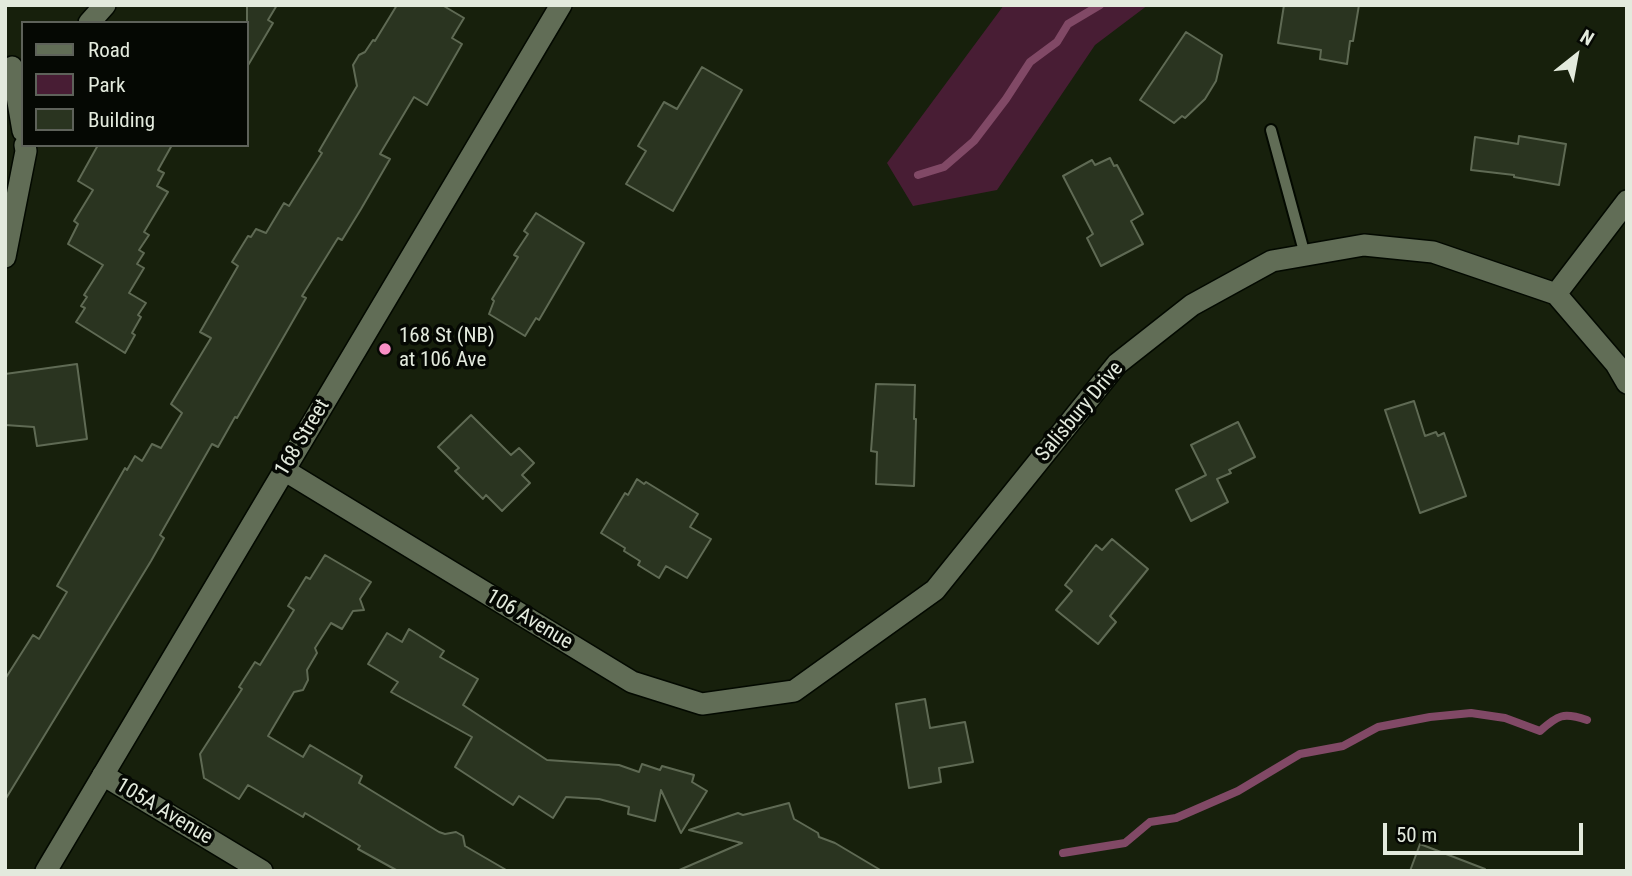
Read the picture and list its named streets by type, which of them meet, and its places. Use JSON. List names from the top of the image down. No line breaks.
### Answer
{"streets":{"street":["Salisbury Drive","168 Street","106 Avenue","105A Avenue"]},"crossings":[["Salisbury Drive","106 Avenue"],["168 Street","106 Avenue"],["168 Street","105A Avenue"]],"places":["168 St (NB) at 106 Ave"],"legend":["Road","Park","Building"],"scale_bar":"50 m","north":"top right"}
